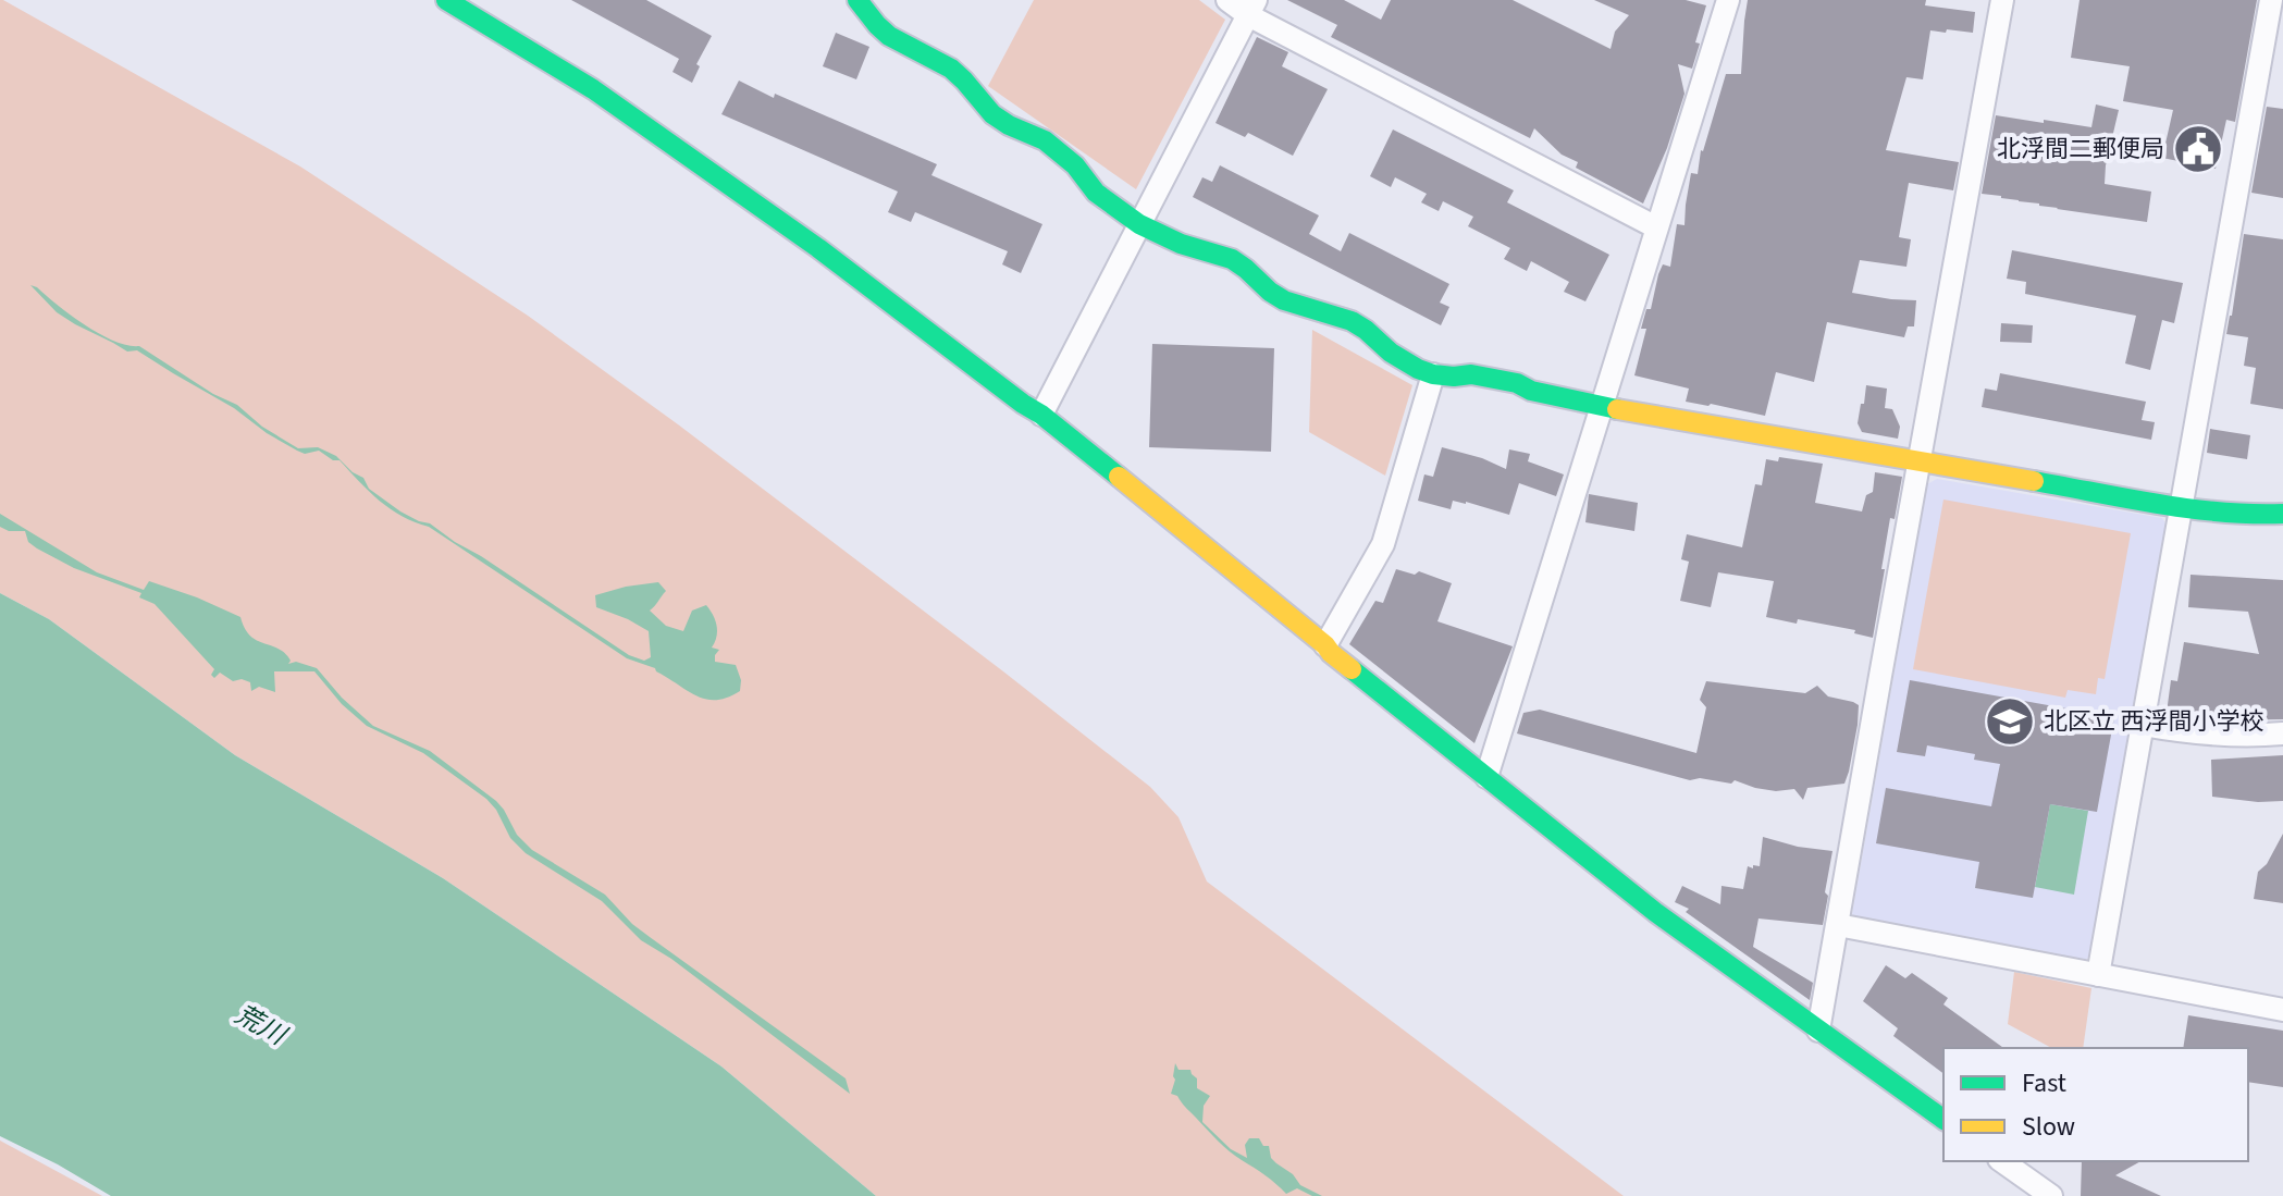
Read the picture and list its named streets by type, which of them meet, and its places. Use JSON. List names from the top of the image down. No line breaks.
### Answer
{"water":["荒川"],"places":{"public building":["北浮間二郵便局"],"school or university":["北区立 西浮間小学校"]},"legend":["Fast","Slow"]}
